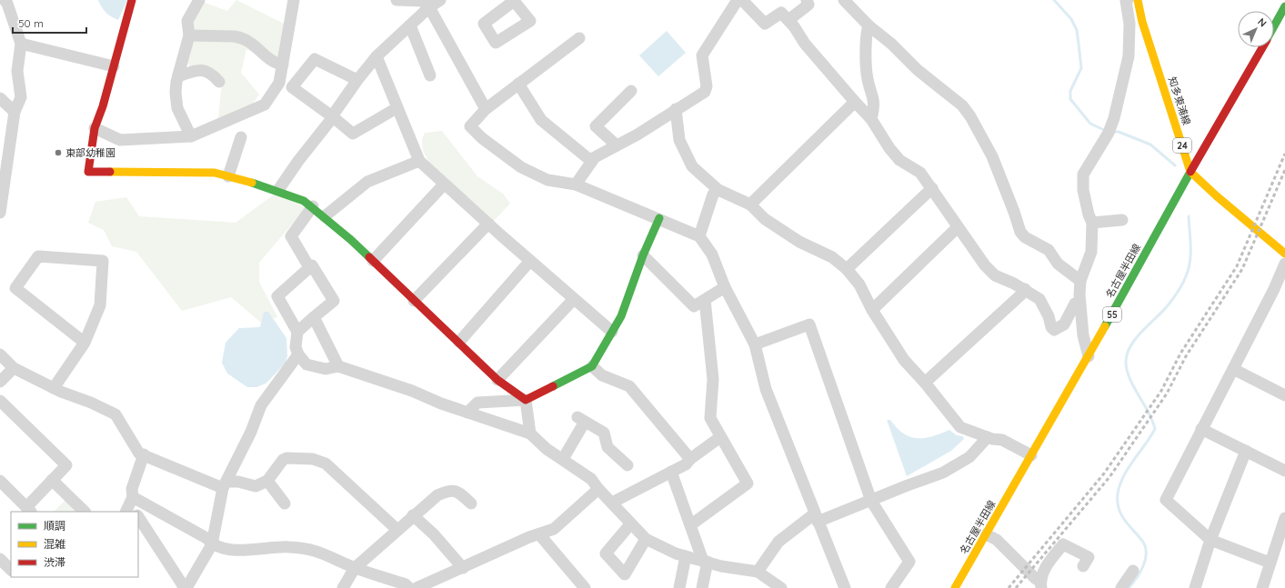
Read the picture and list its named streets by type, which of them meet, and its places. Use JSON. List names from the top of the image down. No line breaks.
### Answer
{"streets":{"main road":["知多東浦線","24","名古屋半田線","55"]},"crossings":[["知多東浦線","名古屋半田線"]],"places":["東部幼稚園"],"legend":["順調","混雑","渋滞"],"scale_bar":"50 m","north":"top right"}
